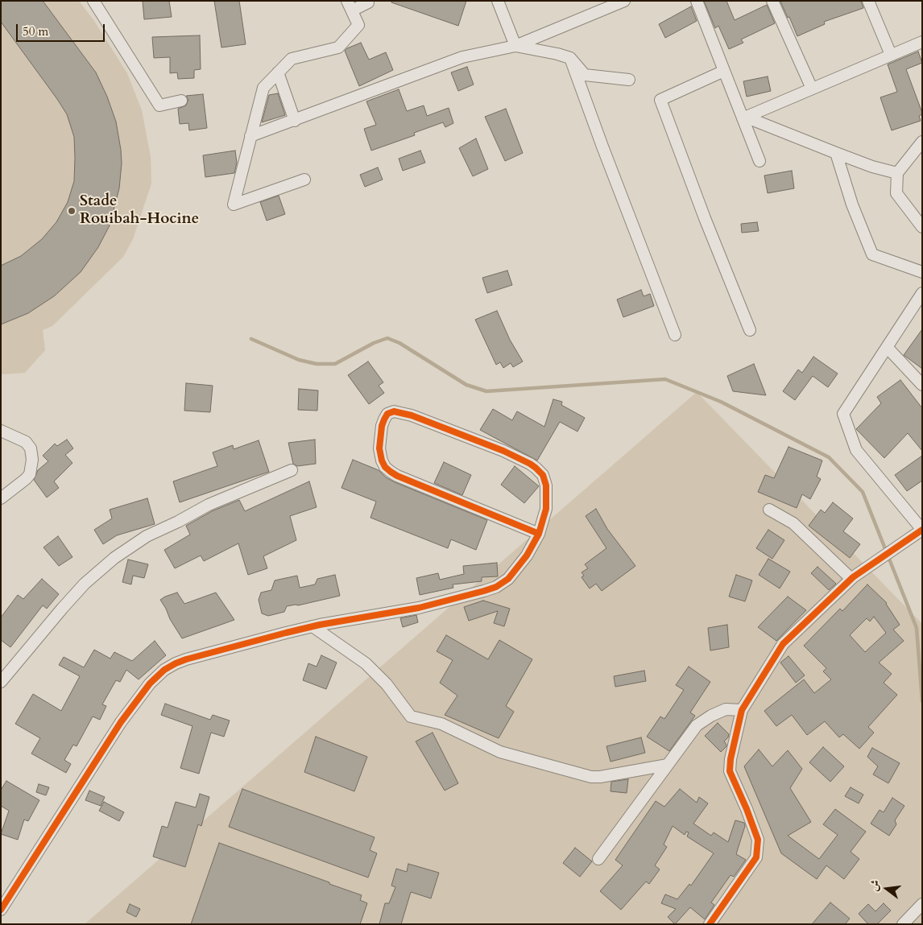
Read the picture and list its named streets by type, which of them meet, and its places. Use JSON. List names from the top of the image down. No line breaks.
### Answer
{"places":["Stade Rouibah-Hocine"],"scale_bar":"50 m","north":"left"}
